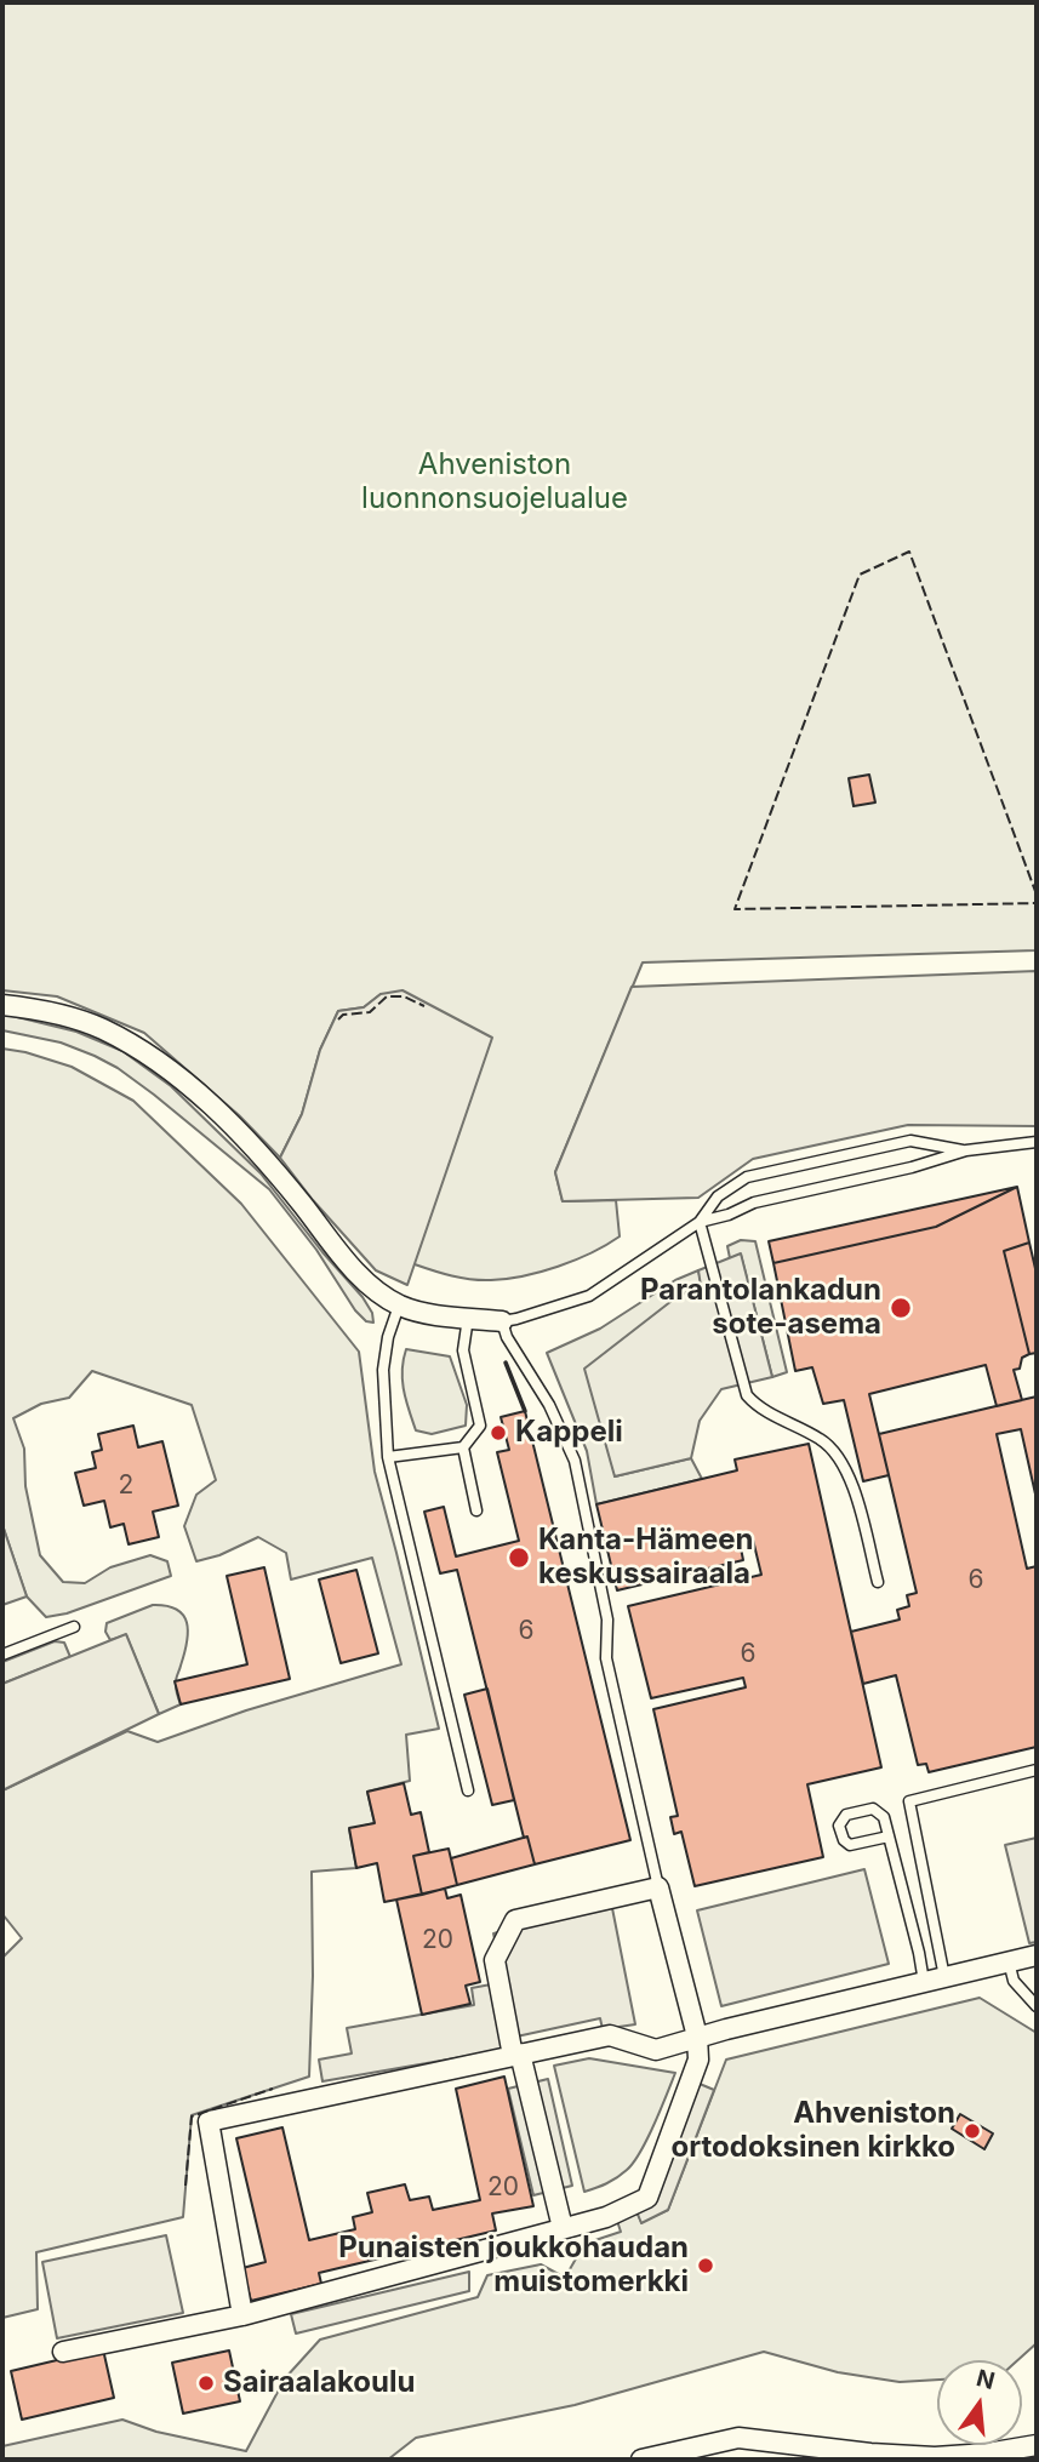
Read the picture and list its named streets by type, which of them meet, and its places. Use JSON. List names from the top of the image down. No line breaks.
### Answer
{"parks":["Ahveniston luonnonsuojelualue"],"places":["Parantolankadun sote-asema","Kappeli","Kanta-Hämeen keskussairaala","Ahveniston ortodoksinen kirkko","Punaisten joukkohaudan muistomerkki","Sairaalakoulu"],"house_numbers":["2","6","6","6","20","20"],"north":"top"}
